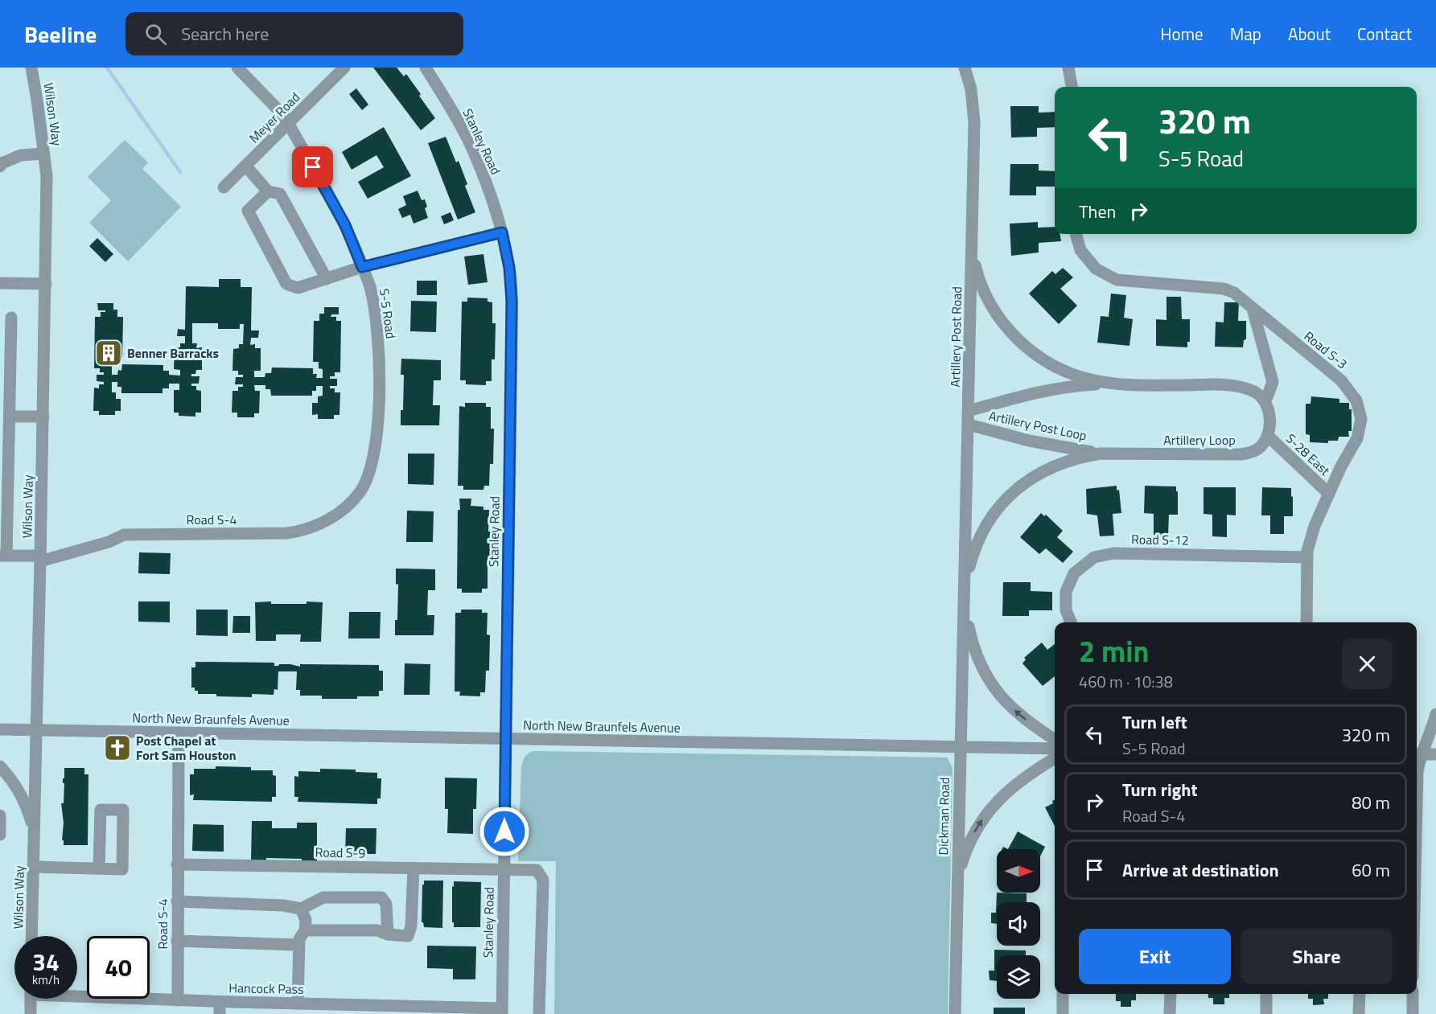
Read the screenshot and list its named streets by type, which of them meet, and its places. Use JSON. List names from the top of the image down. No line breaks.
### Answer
{"streets":{"street":["Wilson Way","Meyer Road","Stanley Road","S-5 Road","Artillery Post Road","Road S-3","Artillery Post Loop","Artillery Loop","S-28 East","Road S-4","Road S-12","North New Braunfels Avenue","Dickman Road","Road S-9","Hancock Pass"]},"crossings":[["Wilson Way","Road S-4"],["Wilson Way","North New Braunfels Avenue"],["Stanley Road","North New Braunfels Avenue"],["Stanley Road","Road S-9"],["Stanley Road","Hancock Pass"],["S-5 Road","Road S-4"],["Artillery Post Road","Artillery Post Loop"],["Artillery Post Road","Artillery Loop"],["Artillery Post Road","North New Braunfels Avenue"],["Artillery Post Road","Dickman Road"],["Road S-3","S-28 East"],["Road S-3","Road S-12"],["Artillery Post Loop","Artillery Loop"],["Artillery Loop","S-28 East"],["Road S-4","North New Braunfels Avenue"],["Road S-4","Road S-9"],["Road S-4","Hancock Pass"],["North New Braunfels Avenue","Dickman Road"]],"one_way":["Dickman Road"],"places":{"building":["Benner Barracks"],"church":["Post Chapel at Fort Sam Houston"]},"north":"right","page":{"header":"Beeline","search":"Search here","nav":["Home","Map","About","Contact"],"turn":["320 m","S-5 Road"],"then":"Then","heading":["2 min","460 m · 10:38"],"list":[{"name":"Turn left","note":"S-5 Road","value":"320 m"},{"name":"Turn right","note":"Road S-4","value":"80 m"},{"name":"Arrive at destination","value":"60 m"}],"buttons":["Exit","Share"],"speed":"34 km/h","limit":"40"}}
